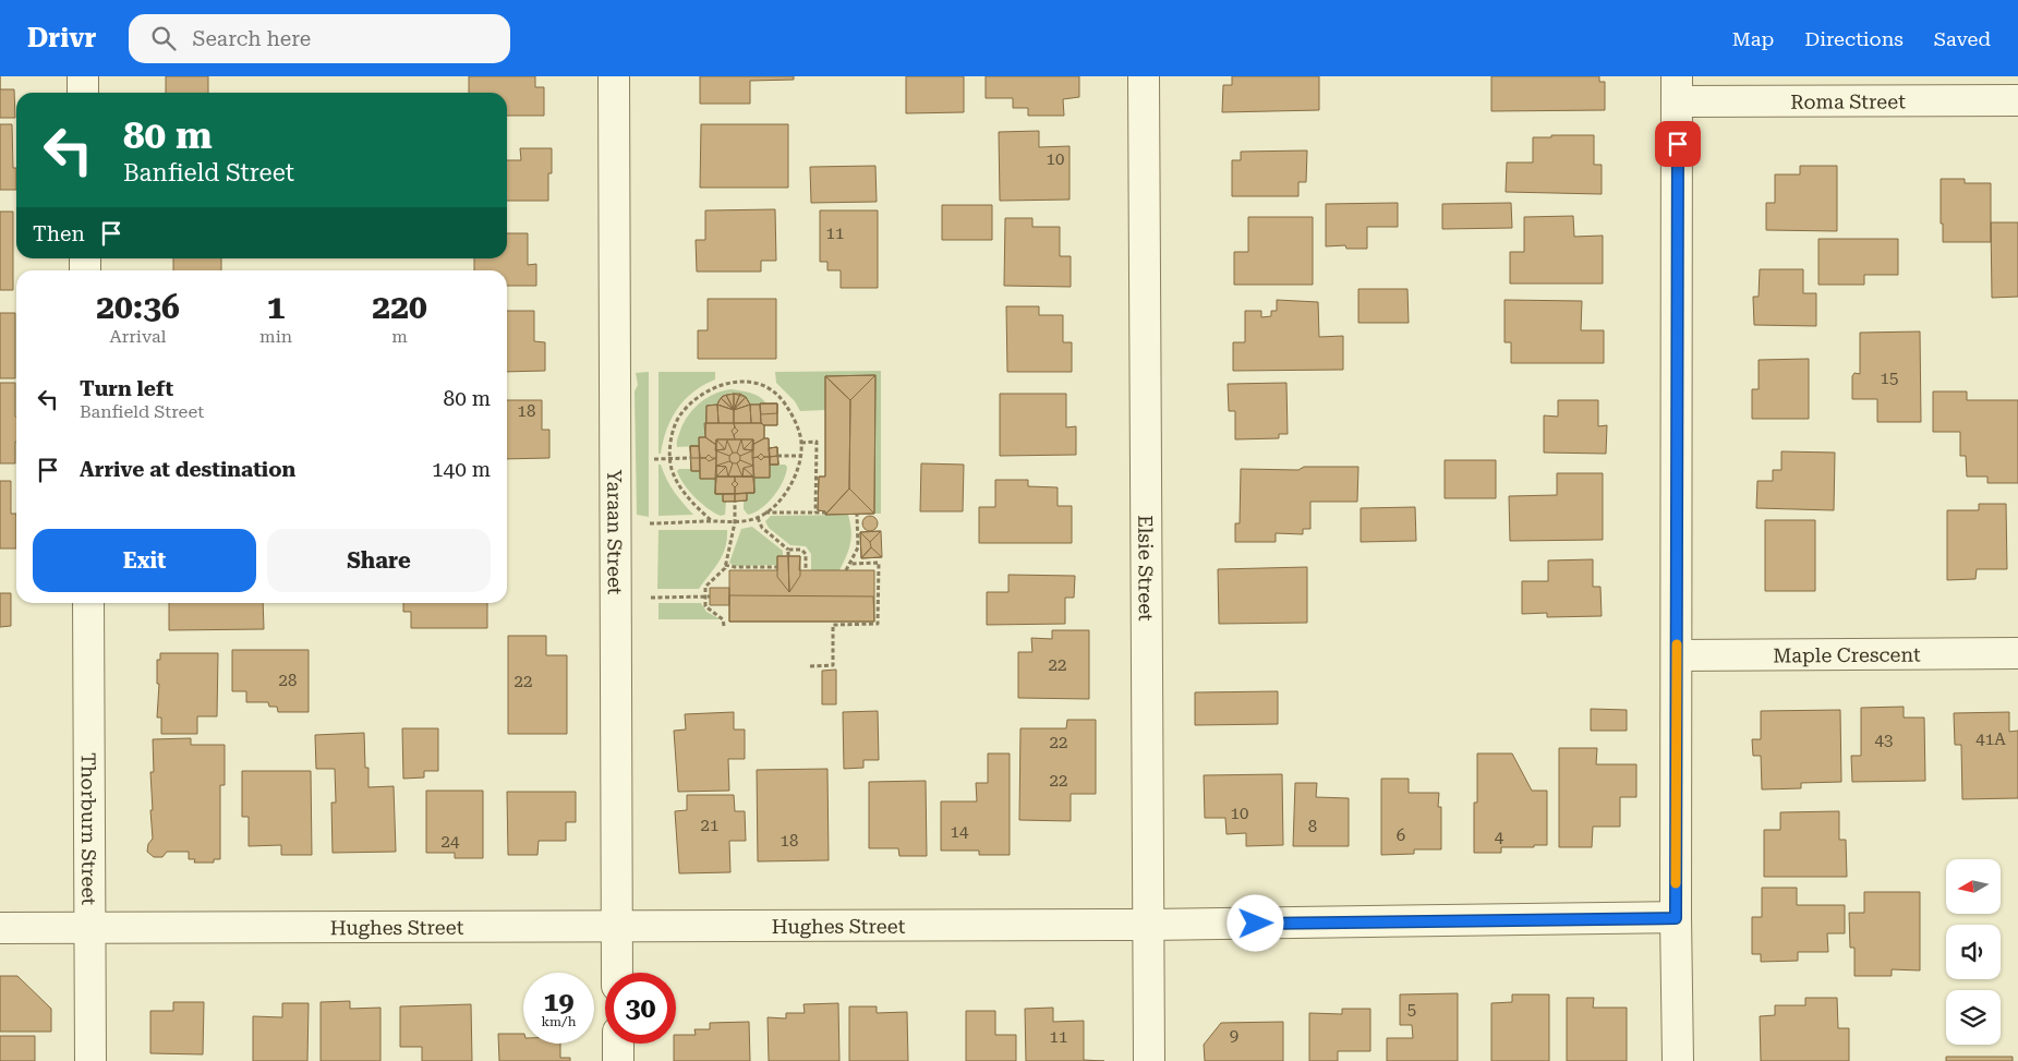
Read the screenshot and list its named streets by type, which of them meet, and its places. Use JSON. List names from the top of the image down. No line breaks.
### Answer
{"streets":{"street":["Roma Street","Yaraan Street","Elsie Street","Maple Crescent","Thorburn Street","Hughes Street"]},"crossings":[["Yaraan Street","Hughes Street"],["Elsie Street","Hughes Street"],["Thorburn Street","Hughes Street"]],"house_numbers":["10","11","15","18","22","28","22","41A","43","22","22","10","21","8","14","6","4","18","24","5","9","11"],"north":"left","page":{"header":"Drivr","search":"Search here","nav":["Map","Directions","Saved"],"turn":["80 m","Banfield Street"],"then":"Then","eta":["20:36","Arrival","1","min","220","m"],"list":[{"name":"Turn left","note":"Banfield Street","value":"80 m"},{"name":"Arrive at destination","value":"140 m"}],"buttons":["Exit","Share"],"speed":"19 km/h","limit":"30"}}
